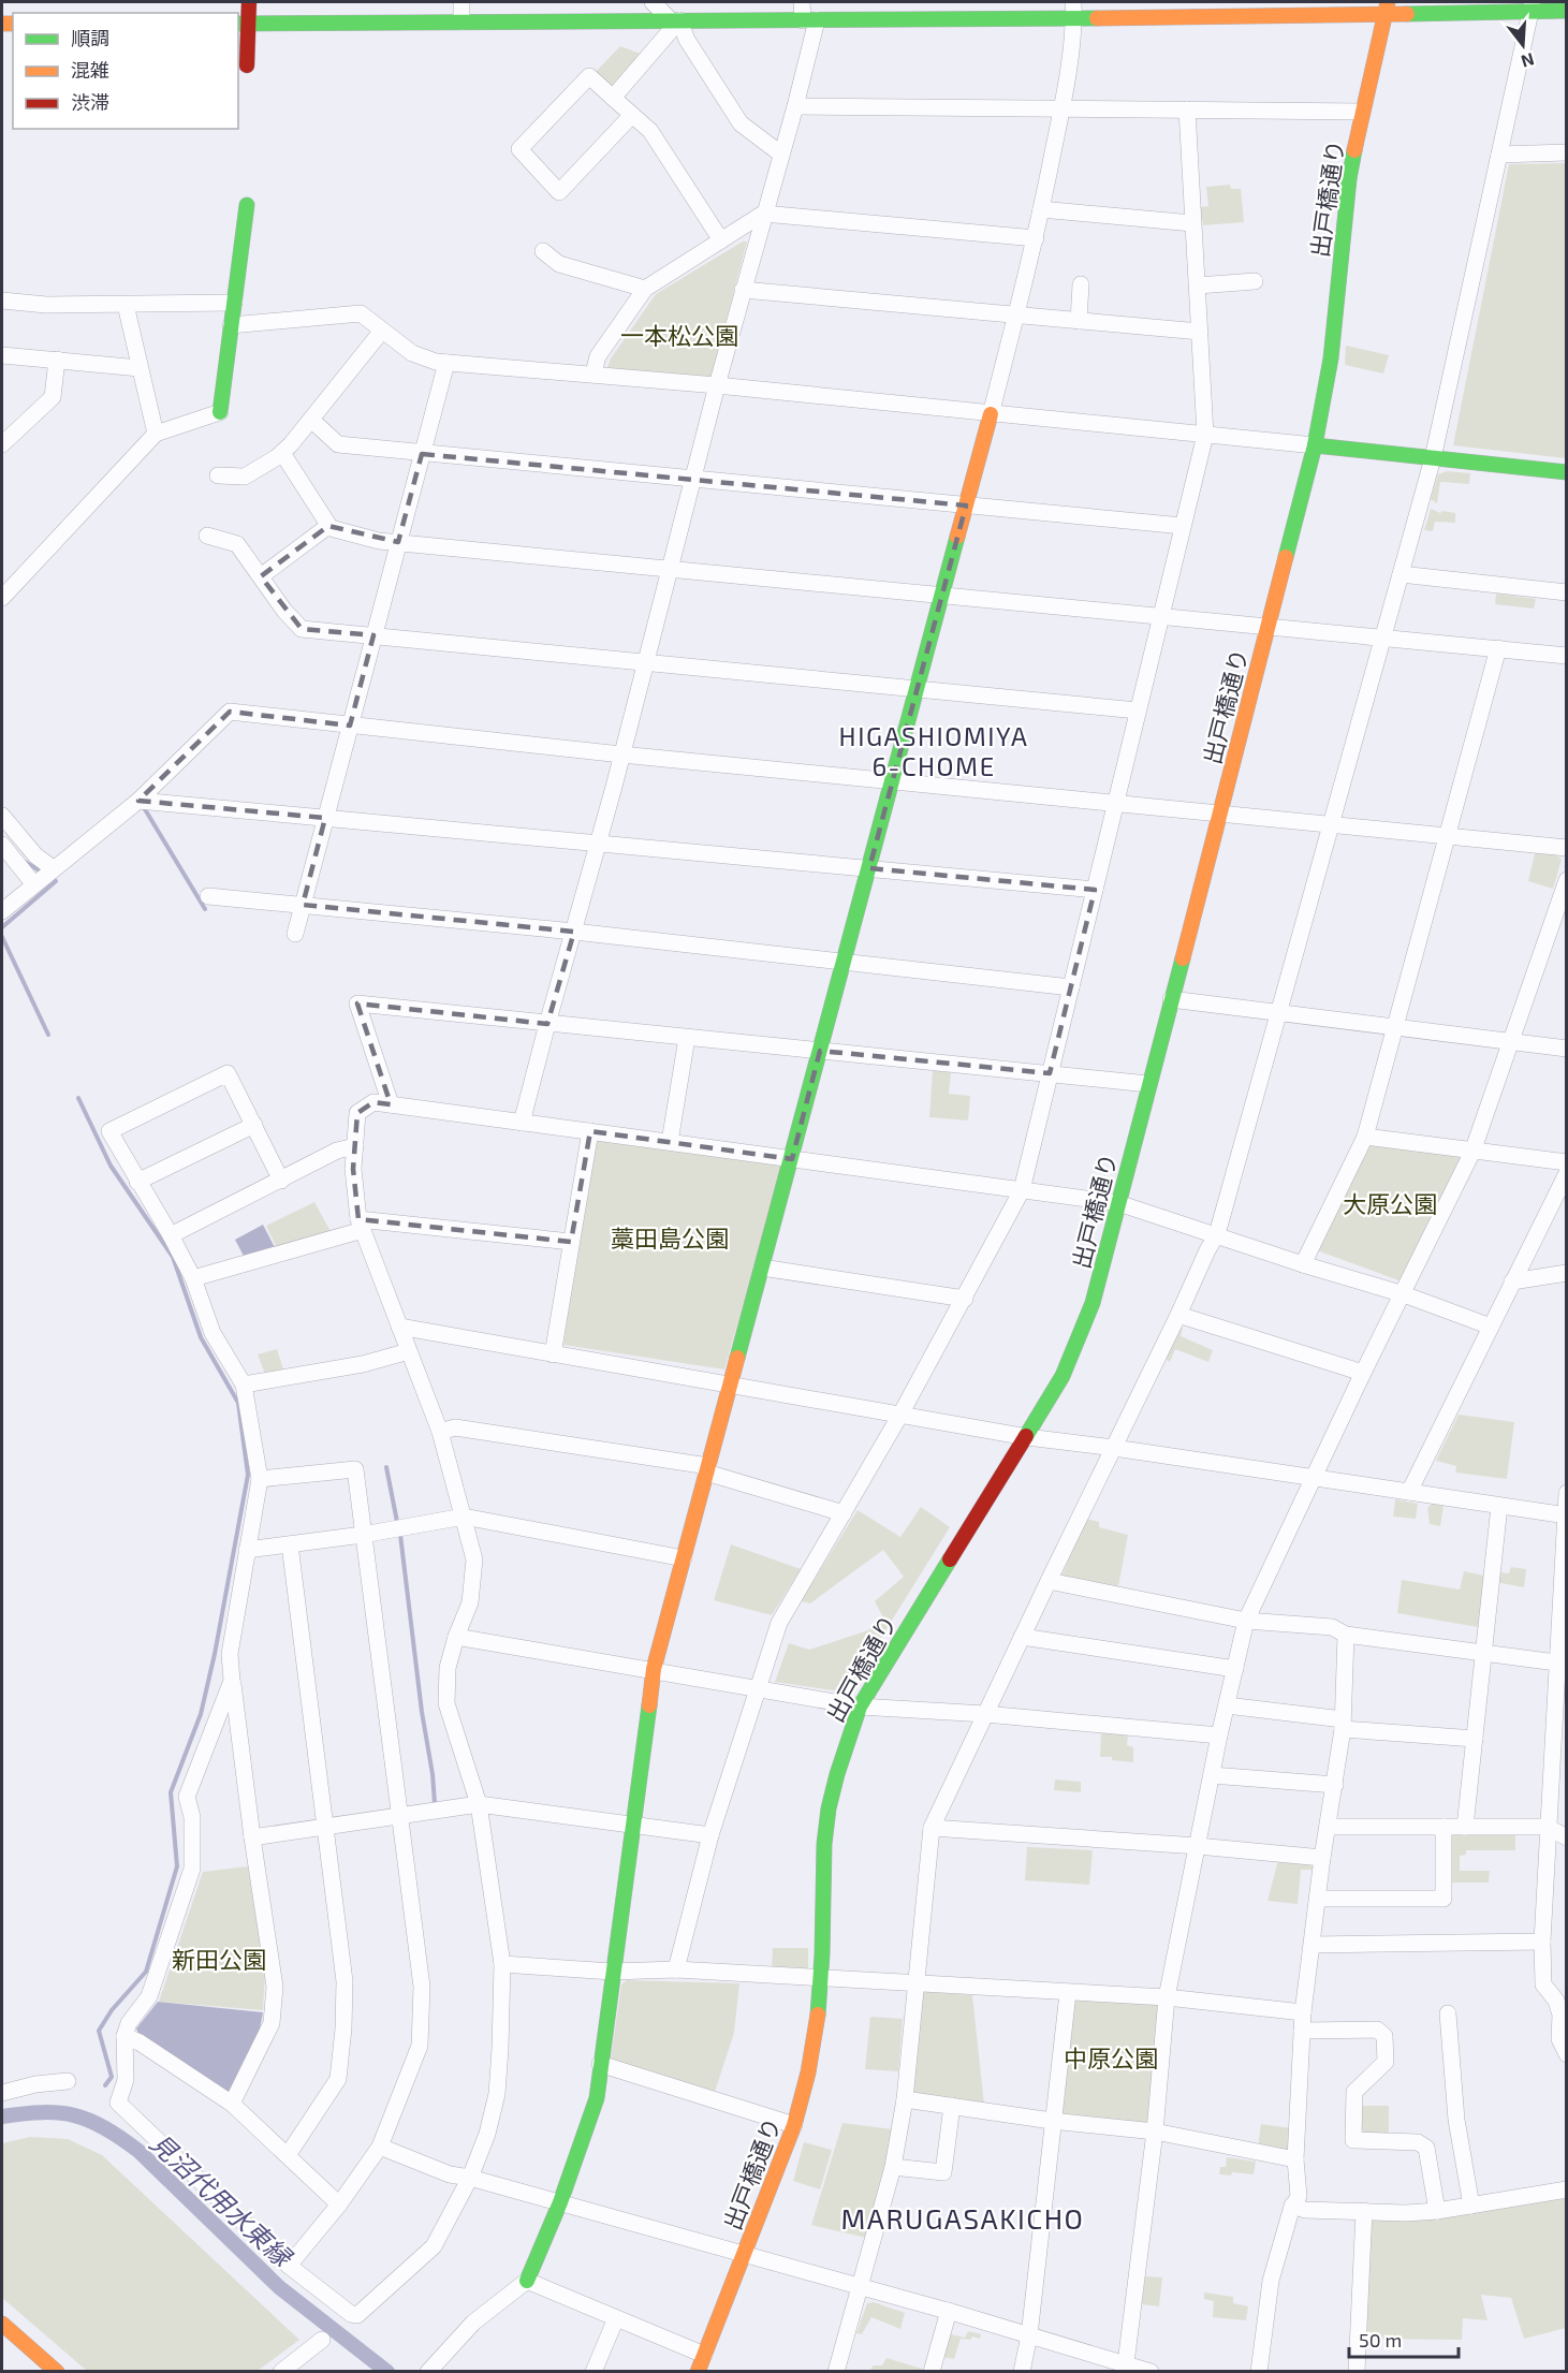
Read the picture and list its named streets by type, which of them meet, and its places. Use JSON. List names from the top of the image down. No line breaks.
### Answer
{"streets":{"street":["出戸橋通り"]},"districts":["HIGASHIOMIYA 6-CHOME","MARUGASAKICHO"],"water":["見沼代用水東縁"],"parks":["一本松公園","大原公園","藁田島公園","新田公園","中原公園"],"legend":["順調","混雑","渋滞"],"scale_bar":"50 m","north":"bottom"}
